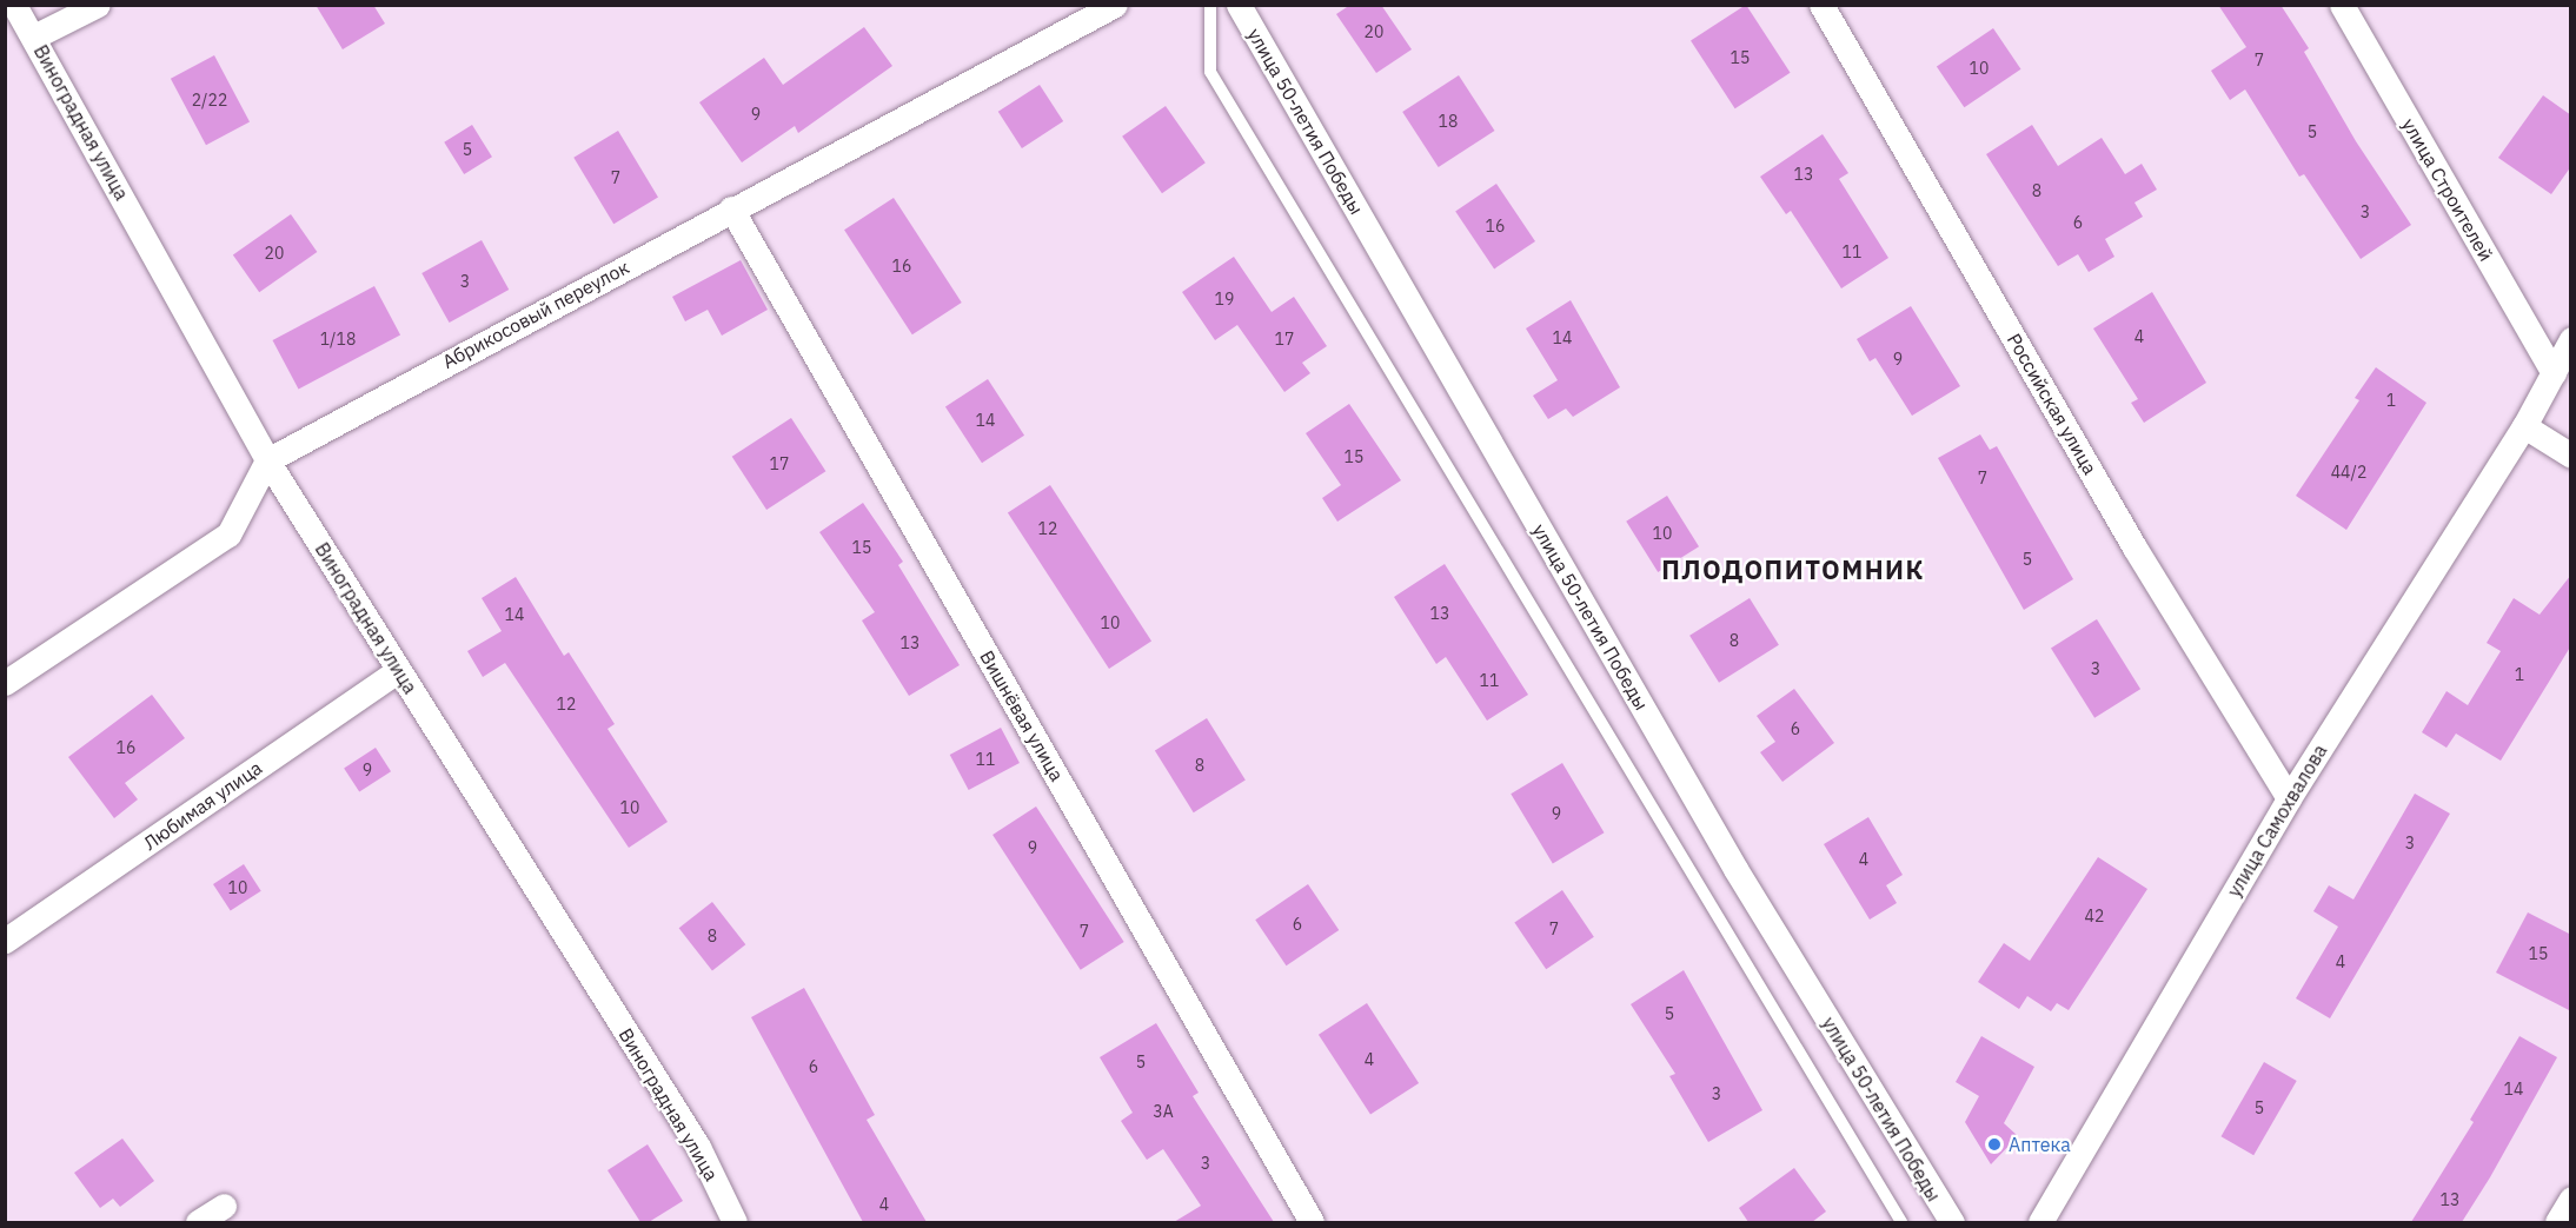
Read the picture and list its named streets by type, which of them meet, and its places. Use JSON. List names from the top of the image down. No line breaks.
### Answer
{"streets":{"street":["улица 50-летия Победы","Виноградная улица","улица Строителей","Абрикосовый переулок","Российская улица","Вишнёвая улица","Любимая улица","улица Самохвалова"]},"crossings":[["Виноградная улица","Абрикосовый переулок"],["Виноградная улица","Любимая улица"],["улица Строителей","улица Самохвалова"],["Абрикосовый переулок","Вишнёвая улица"],["Российская улица","улица Самохвалова"]],"districts":["ПЛОДОПИТОМНИК"],"places":["Аптека"],"house_numbers":["20","15","7","10","2/22","9","18","5","5","13","7","8","3","6","16","11","20","16","3","19","4","14","1/18","17","9","1","14","15","17","44/2","7","12","10","15","5","13","14","10","8","13","3","1","11","12","6","16","11","8","9","10","9","3","9","4","10","42","6","7","7","8","15","4","5","4","5","6","14","3","5","3А","3","13","4"]}
